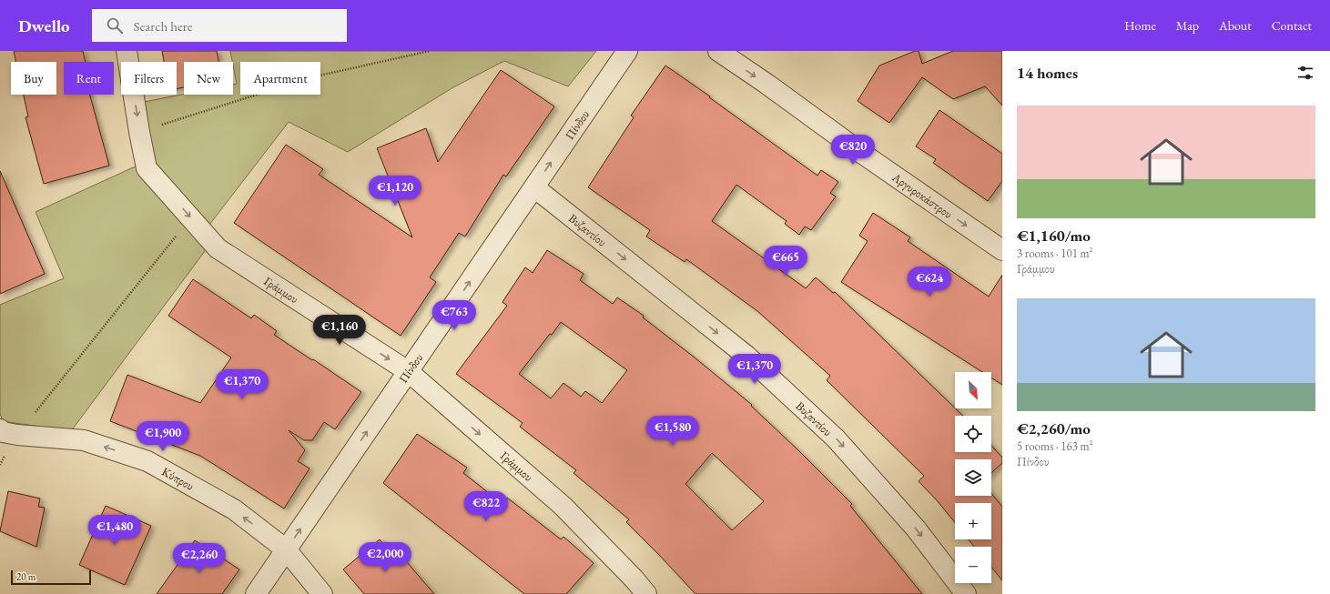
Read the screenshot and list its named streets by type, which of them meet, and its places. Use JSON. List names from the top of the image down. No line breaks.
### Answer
{"streets":{"street":["Πίνδου","Αργυροκάστρου","Βυζαντίου","Γράμμου","Κύπρου"]},"crossings":[["Πίνδου","Βυζαντίου"],["Πίνδου","Γράμμου"],["Πίνδου","Κύπρου"]],"one_way":["Πίνδου","Αργυροκάστρου","Βυζαντίου","Γράμμου","Κύπρου"],"scale_bar":"20 m","north":"bottom right","page":{"header":"Dwello","search":"Search here","nav":["Home","Map","About","Contact"],"heading":"14 homes","chip":["Buy","Rent","Filters","New","Apartment"],"list":[{"name":"€1,160/mo","note":"3 rooms · 101 m² · Γράμμου"},{"name":"€2,260/mo","note":"5 rooms · 163 m² · Πίνδου"}],"price":["€820","€1,120","€665","€624","€763","€1,160","€1,370","€1,370","€1,580","€1,900","€822","€1,480","€2,000","€2,260"],"map_buttons":["+","−"],"scale":"20 m"}}
